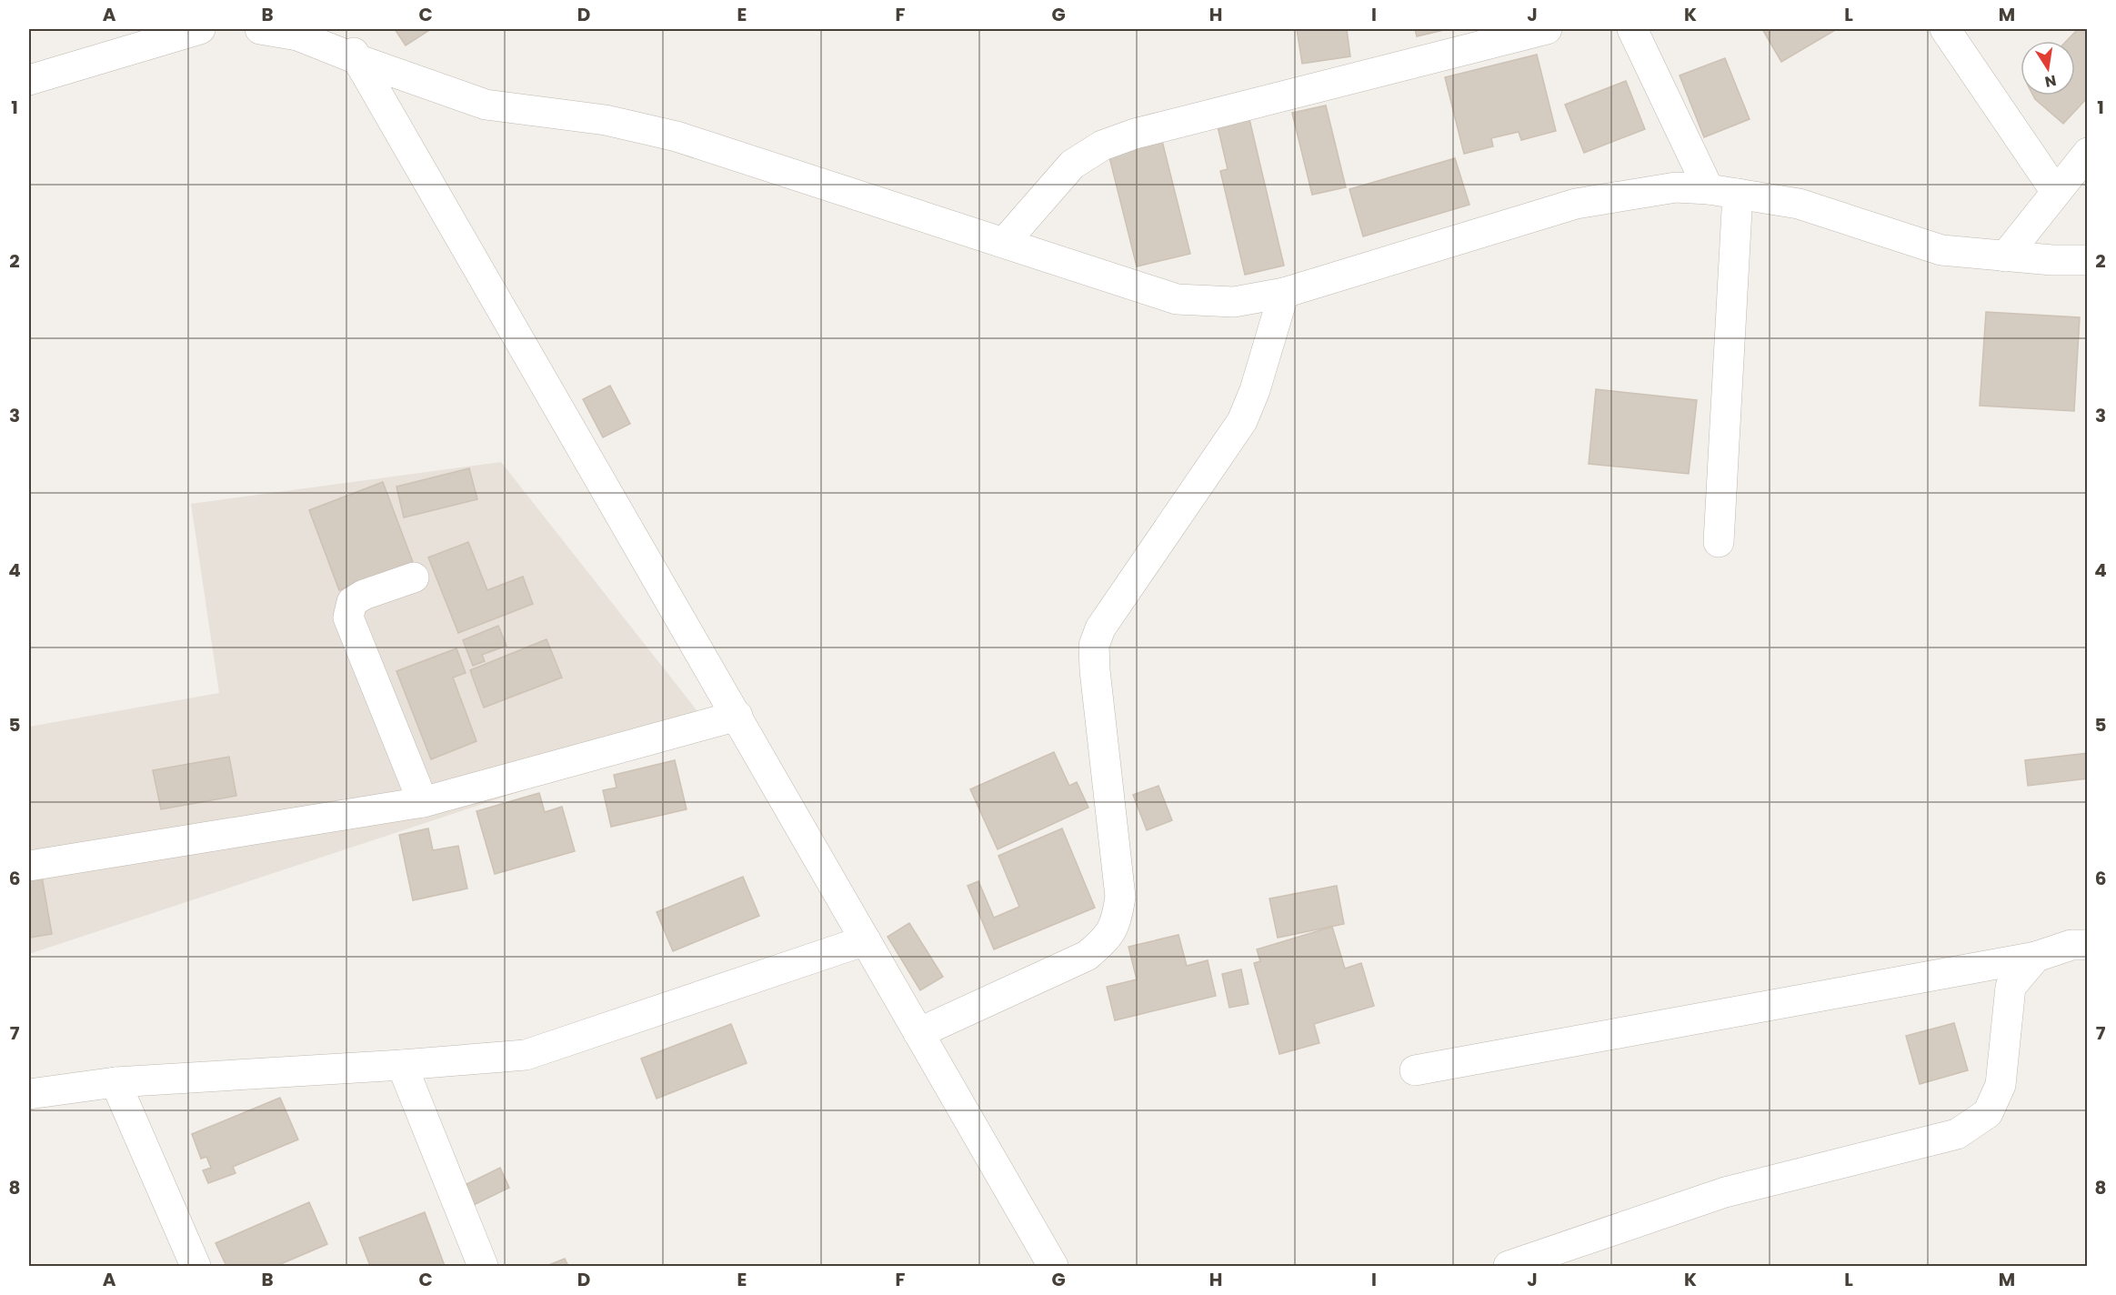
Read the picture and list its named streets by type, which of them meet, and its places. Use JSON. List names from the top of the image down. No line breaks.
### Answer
{"north":"bottom","grid":{"columns":["A","B","C","D","E","F","G","H","I","J","K","L","M"],"rows":["1","2","3","4","5","6","7","8"]}}
